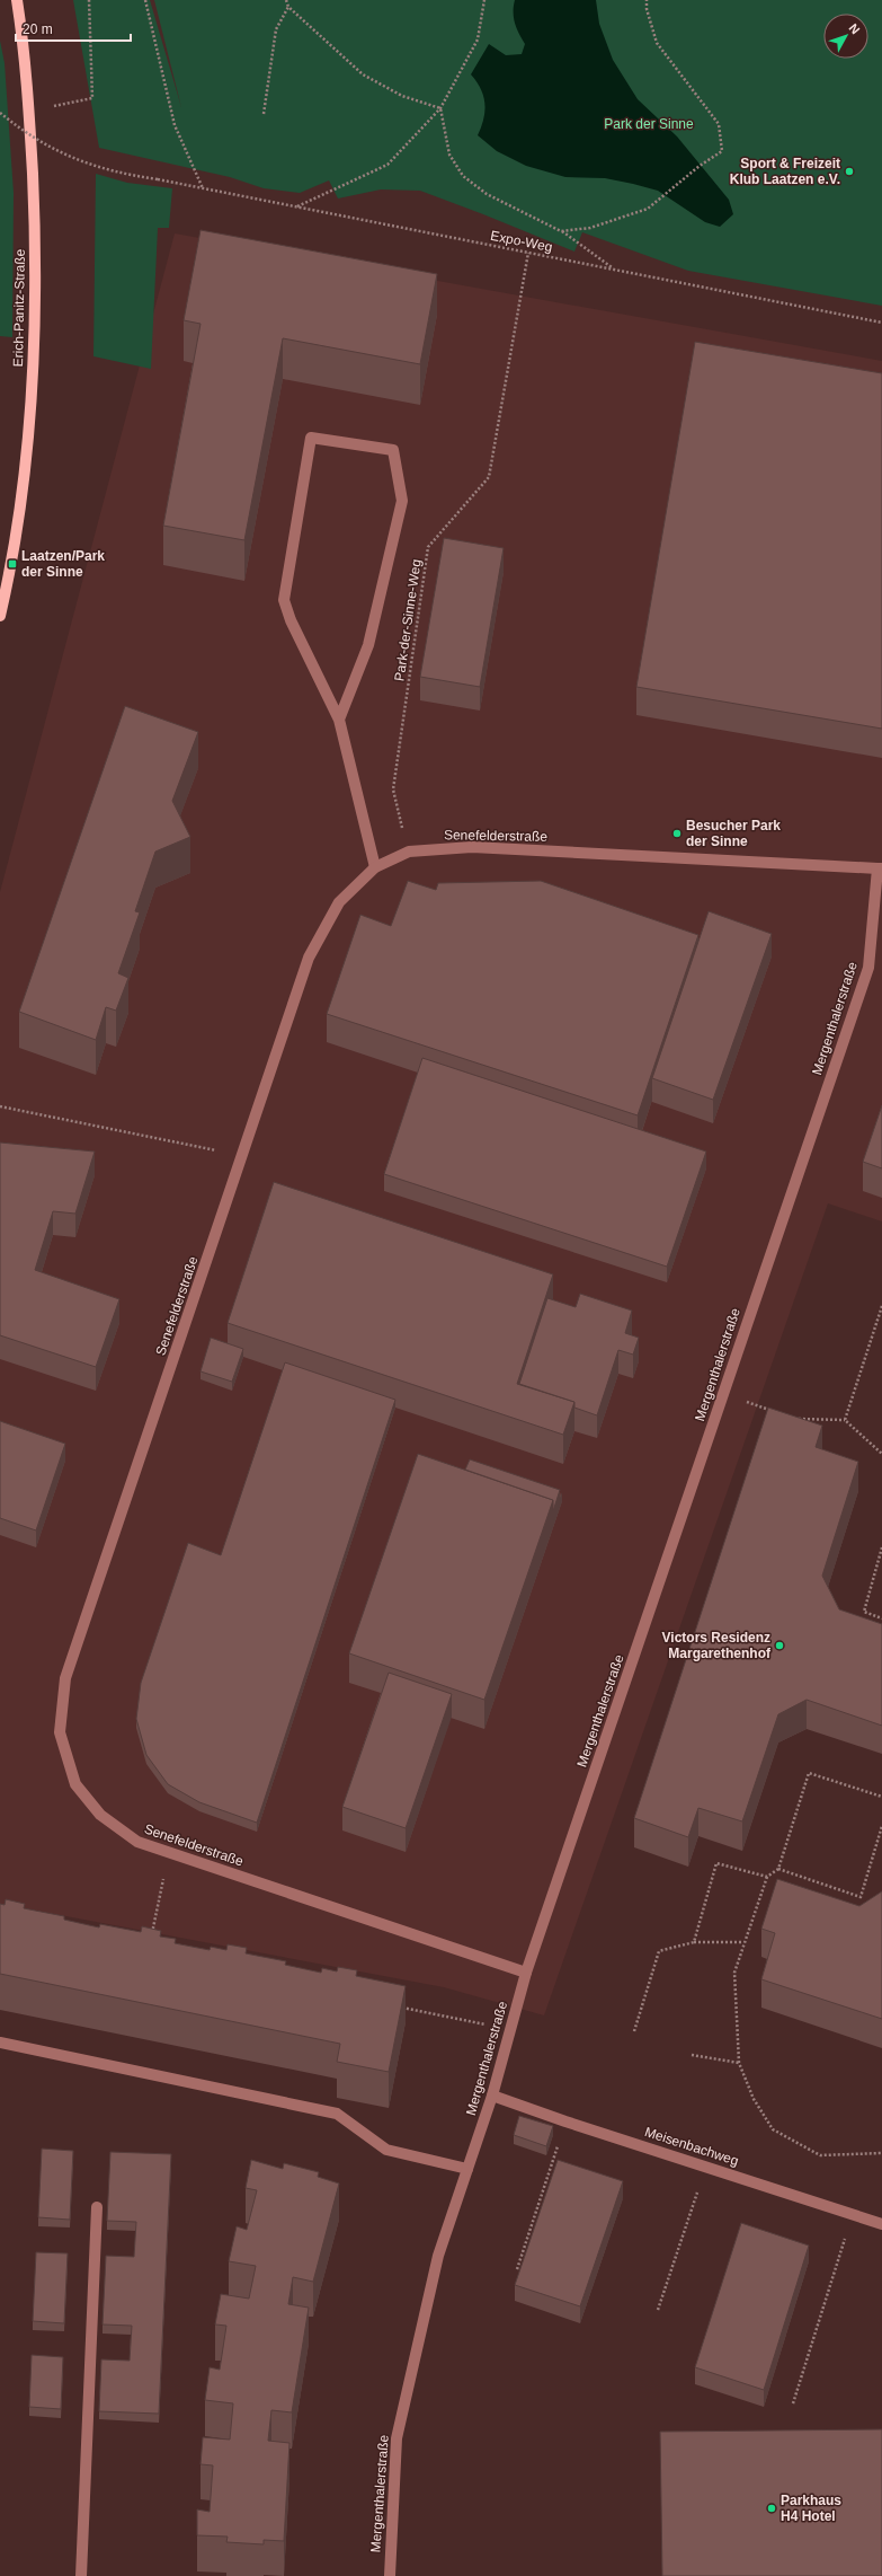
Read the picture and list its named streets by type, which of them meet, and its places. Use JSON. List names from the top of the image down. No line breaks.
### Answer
{"streets":{"main road":["Erich-Panitz-Straße"],"street":["Senefelderstraße","Mergenthalerstraße","Meisenbachweg"],"path":["Expo-Weg","Park-der-Sinne-Weg"]},"crossings":[["Expo-Weg","Park-der-Sinne-Weg"],["Park-der-Sinne-Weg","Senefelderstraße"],["Senefelderstraße","Mergenthalerstraße"],["Mergenthalerstraße","Meisenbachweg"]],"parks":["Park der Sinne"],"places":{"other":["Sport & Freizeit Klub Laatzen e.V.","Besucher Park der Sinne","Victors Residenz Margarethenhof","Parkhaus H4 Hotel"],"transit":["Laatzen/Park der Sinne"]},"scale_bar":"20 m","north":"top right"}
